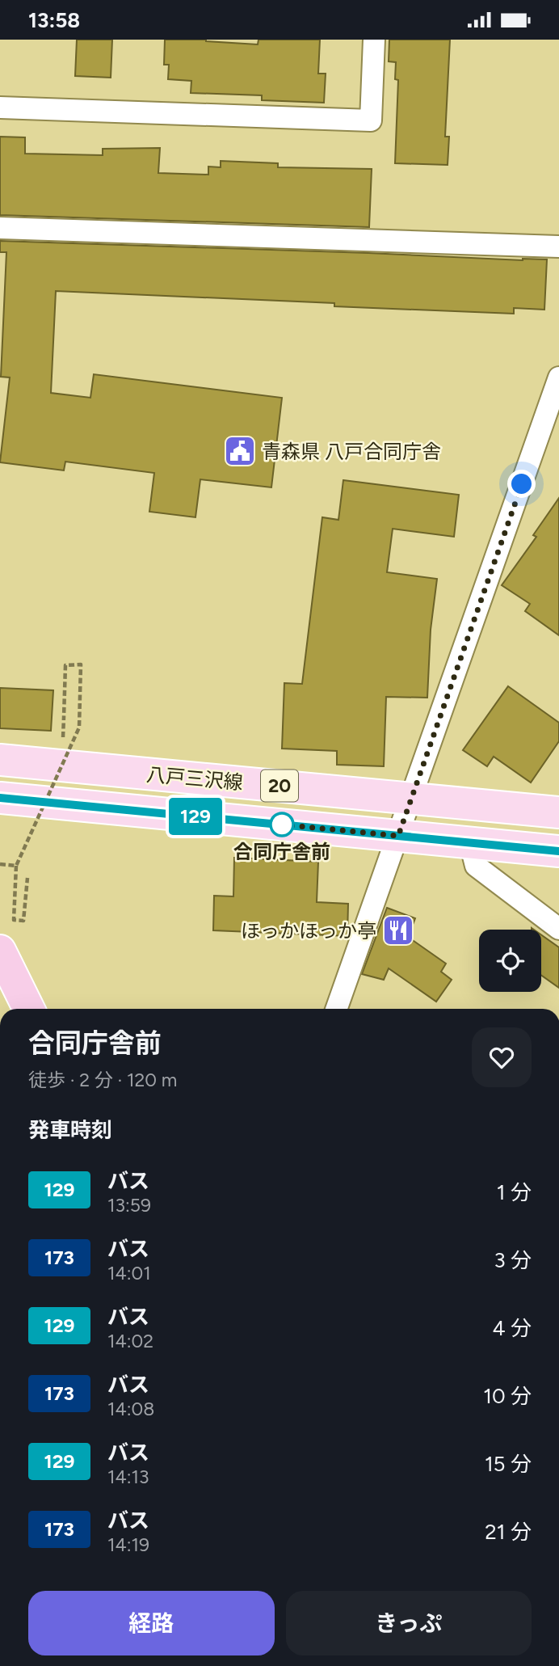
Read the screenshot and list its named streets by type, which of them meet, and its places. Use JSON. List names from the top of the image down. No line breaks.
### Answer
{"streets":{"main road":["八戸三沢線","20"]},"places":{"public building":["青森県 八戸合同庁舎"],"other":["合同庁舎前"],"restaurant":["ほっかほっか亭"]},"lines":["bus line 129"],"page":{"status":"13:58","on_map":"129","heading":[["合同庁舎前","徒歩 · 2 分 · 120 m"],"発車時刻"],"list":[{"mark":"129","name":"バス","note":"13:59","value":"1 分"},{"mark":"173","name":"バス","note":"14:01","value":"3 分"},{"mark":"129","name":"バス","note":"14:02","value":"4 分"},{"mark":"173","name":"バス","note":"14:08","value":"10 分"},{"mark":"129","name":"バス","note":"14:13","value":"15 分"},{"mark":"173","name":"バス","note":"14:19","value":"21 分"}],"buttons":["経路","きっぷ"]}}
